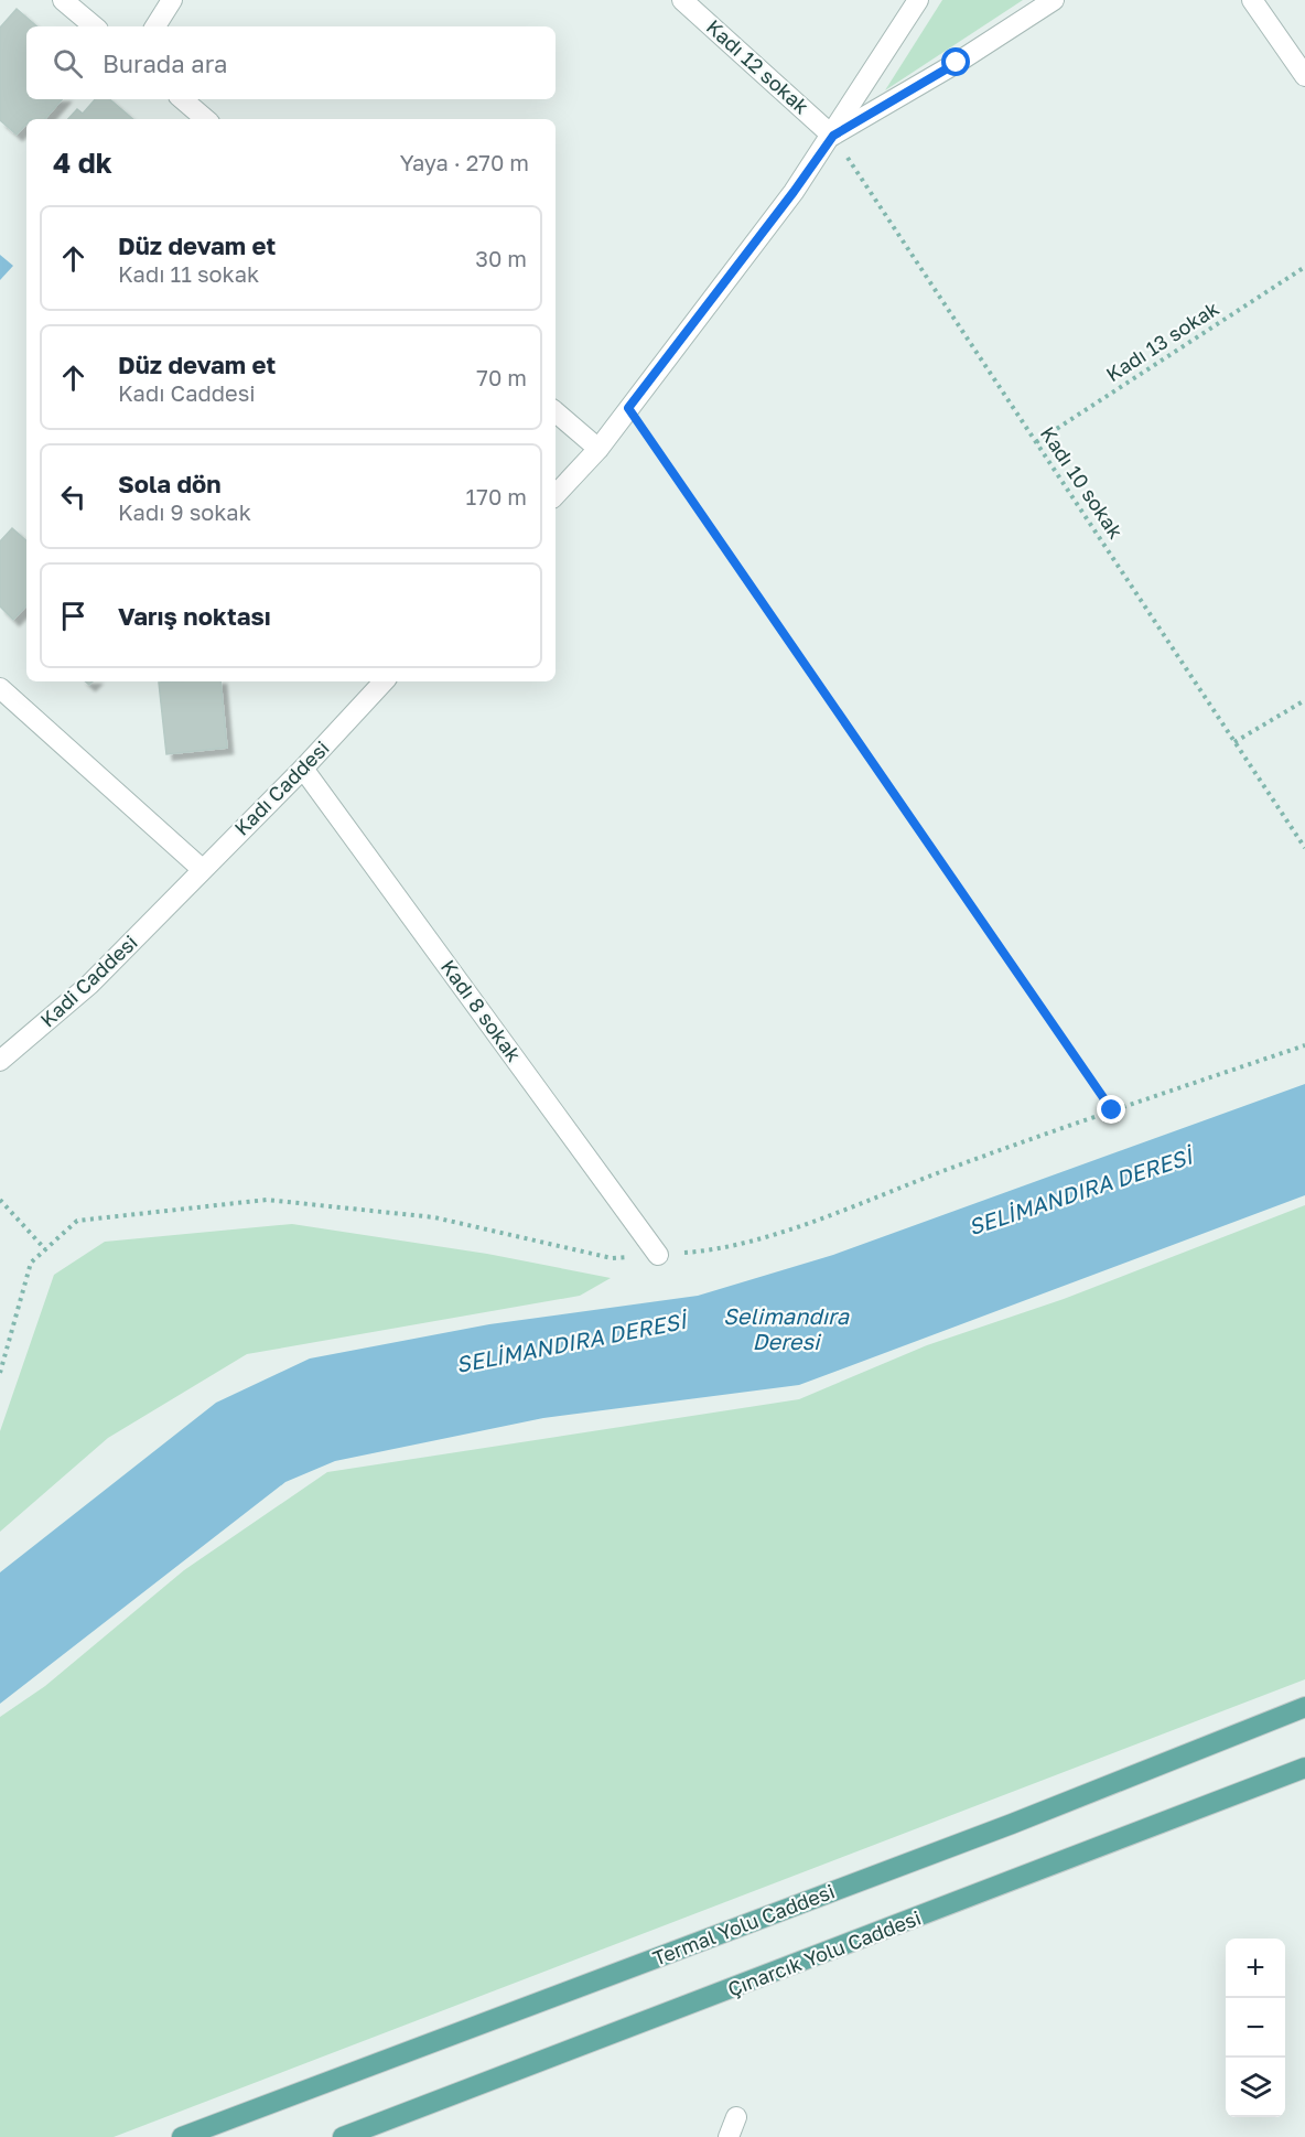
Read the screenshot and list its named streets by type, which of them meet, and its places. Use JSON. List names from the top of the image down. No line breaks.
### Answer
{"streets":{"main road":["Termal Yolu Caddesi","Çınarcık Yolu Caddesi"],"street":["Kadı 12 sokak","Kadı Caddesi","Kadi Caddesi","Kadı 8 sokak"],"path":["Kadı 13 sokak","Kadı 10 sokak"]},"crossings":[["Kadı 12 sokak","Kadı 10 sokak"],["Kadı 13 sokak","Kadı 10 sokak"],["Kadı Caddesi","Kadi Caddesi"],["Kadı Caddesi","Kadı 8 sokak"]],"water":["SELİMANDIRA DERESİ","Selimandıra Deresi"],"page":{"search":"Burada ara","heading":["4 dk","Yaya · 270 m"],"list":[["Düz devam et","Kadı 11 sokak","30 m"],["Düz devam et","Kadı Caddesi","70 m"],["Sola dön","Kadı 9 sokak","170 m"],"Varış noktası"],"map_buttons":["+","−"]}}
